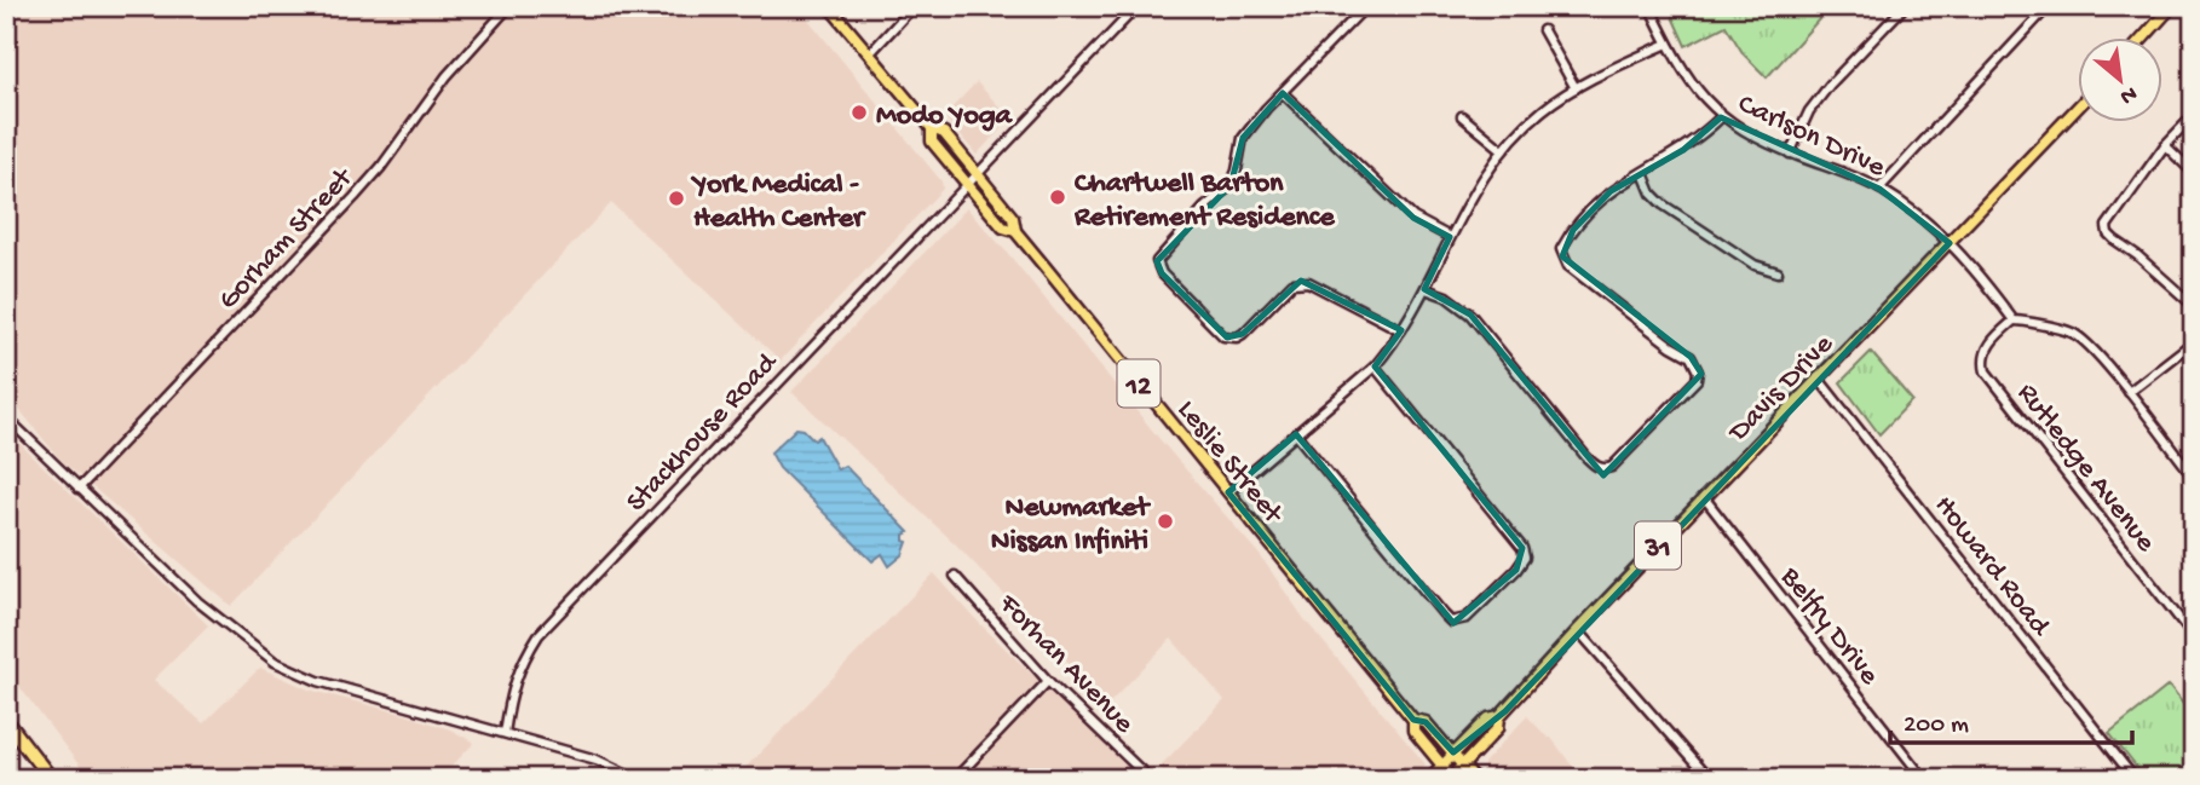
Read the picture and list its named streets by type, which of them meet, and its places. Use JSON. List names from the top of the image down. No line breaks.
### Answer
{"streets":{"main road":["12","Davis Drive","Leslie Street","31"],"street":["Carlson Drive","Gorham Street","Stackhouse Road","Rutledge Avenue","Howard Road","Belfry Drive","Forhan Avenue"]},"crossings":[["Carlson Drive","Davis Drive"],["Carlson Drive","Rutledge Avenue"],["Davis Drive","Leslie Street"],["Davis Drive","Howard Road"],["Davis Drive","Belfry Drive"],["Stackhouse Road","Leslie Street"]],"places":["Modo Yoga","Chartwell Barton Retirement Residence","York Medical - Health Center","Newmarket Nissan Infiniti"],"scale_bar":"200 m","north":"bottom right"}
